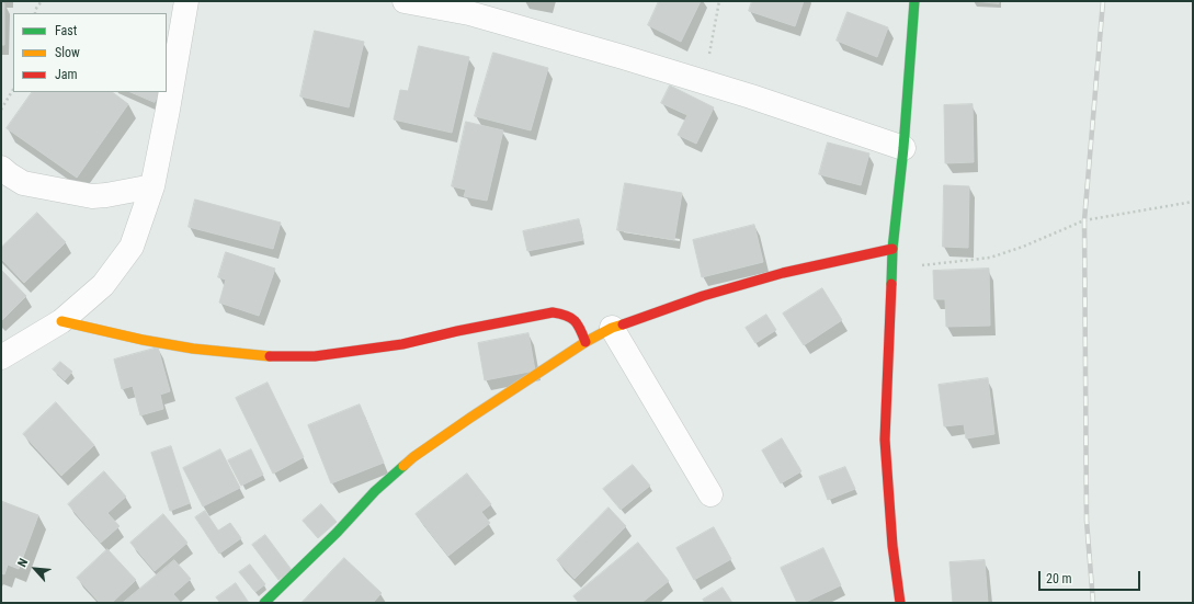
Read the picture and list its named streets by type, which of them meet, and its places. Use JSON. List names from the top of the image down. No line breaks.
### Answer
{"legend":["Fast","Slow","Jam"],"scale_bar":"20 m","north":"top left"}
